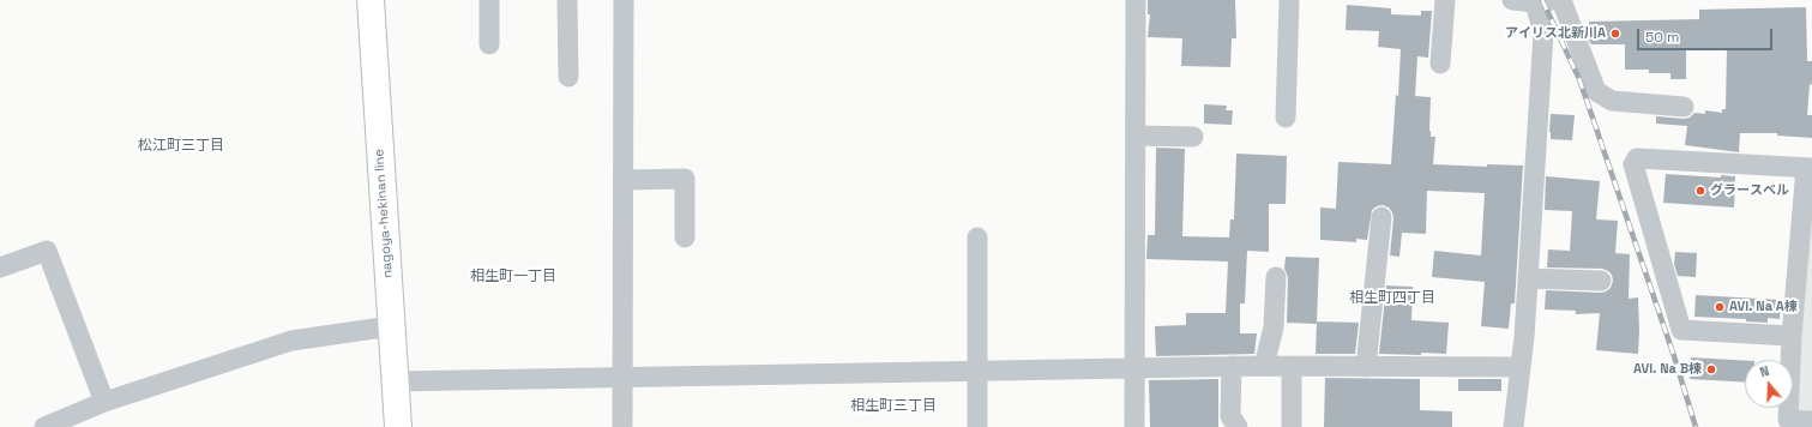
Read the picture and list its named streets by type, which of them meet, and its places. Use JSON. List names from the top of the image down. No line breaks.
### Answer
{"streets":{"main road":["nagoya-hekinan line"]},"districts":["松江町三丁目","相生町一丁目","相生町四丁目","相生町三丁目"],"places":["アイリス北新川A","グラースベル","AVi. Na A棟","AVi. Na B棟"],"scale_bar":"50 m","north":"top"}
